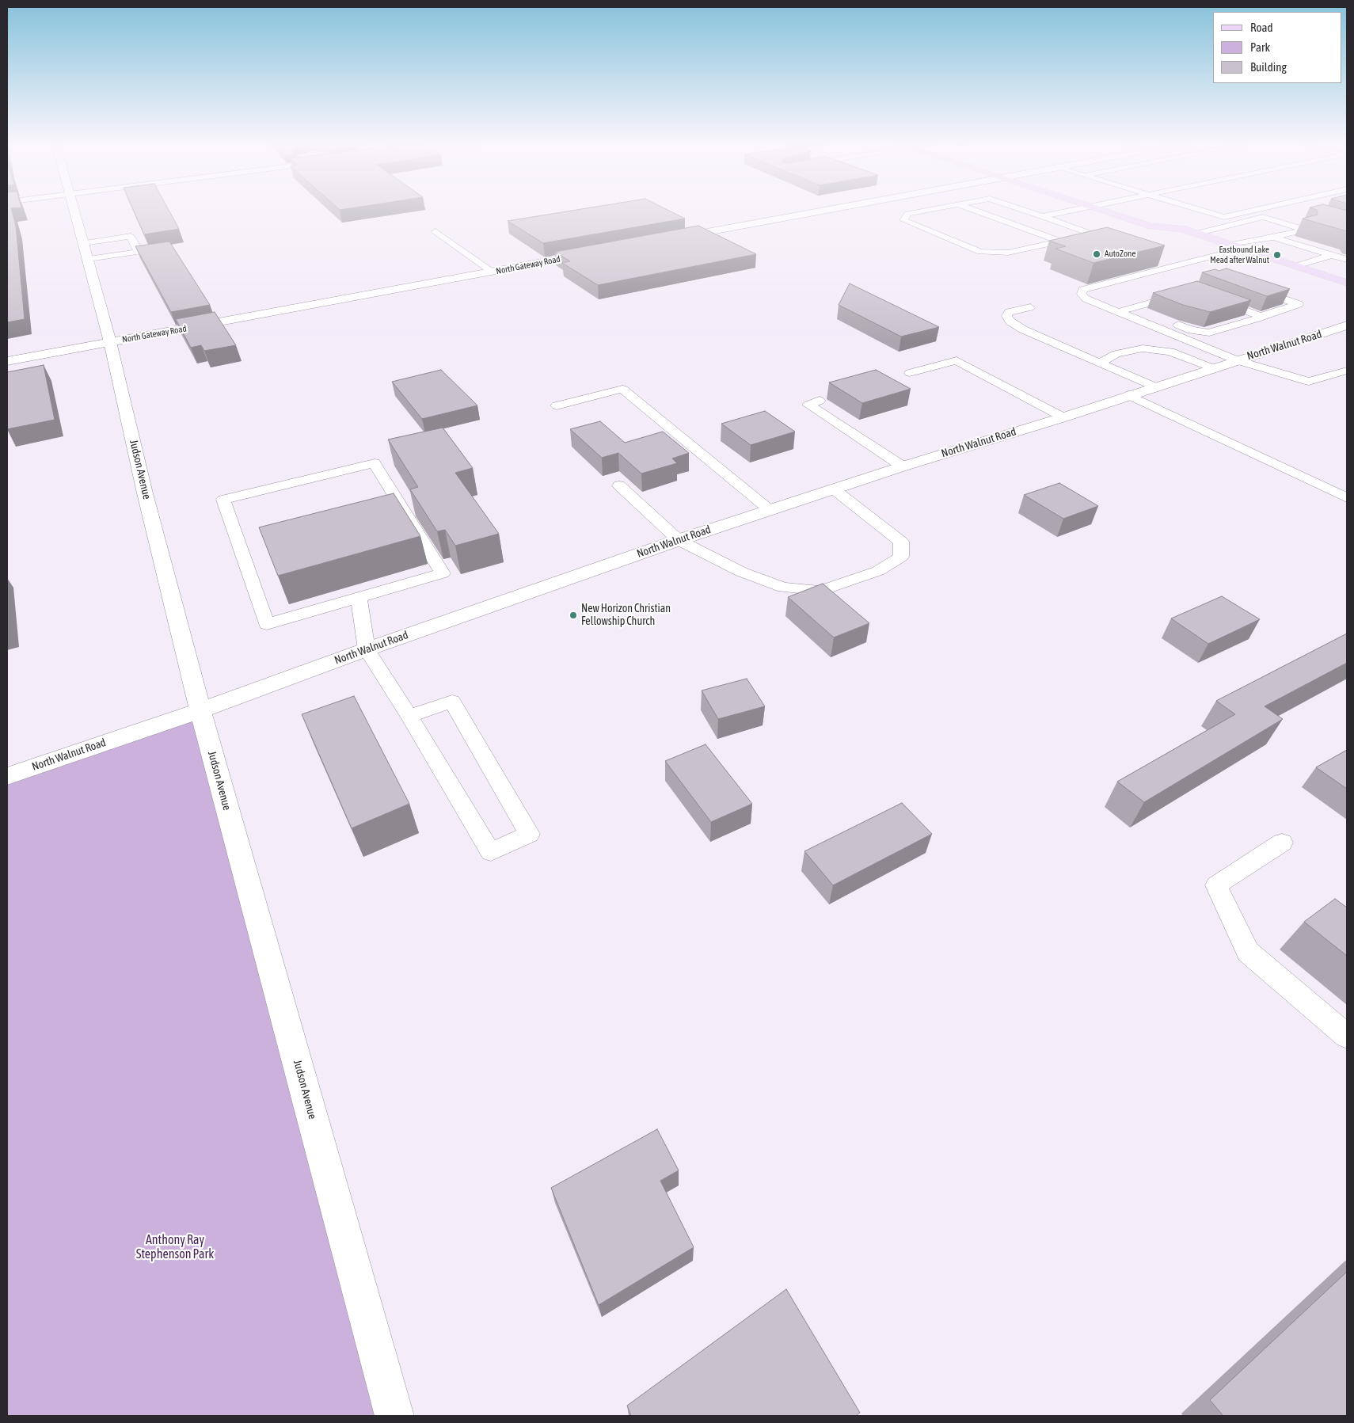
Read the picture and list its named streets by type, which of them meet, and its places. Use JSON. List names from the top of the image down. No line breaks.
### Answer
{"streets":{"street":["North Gateway Road","North Walnut Road","Judson Avenue"]},"crossings":[["North Gateway Road","Judson Avenue"],["North Walnut Road","Judson Avenue"]],"parks":["Anthony Ray Stephenson Park"],"places":["AutoZone","Eastbound Lake Mead after Walnut","New Horizon Christian Fellowship Church"],"legend":["Road","Park","Building"]}
